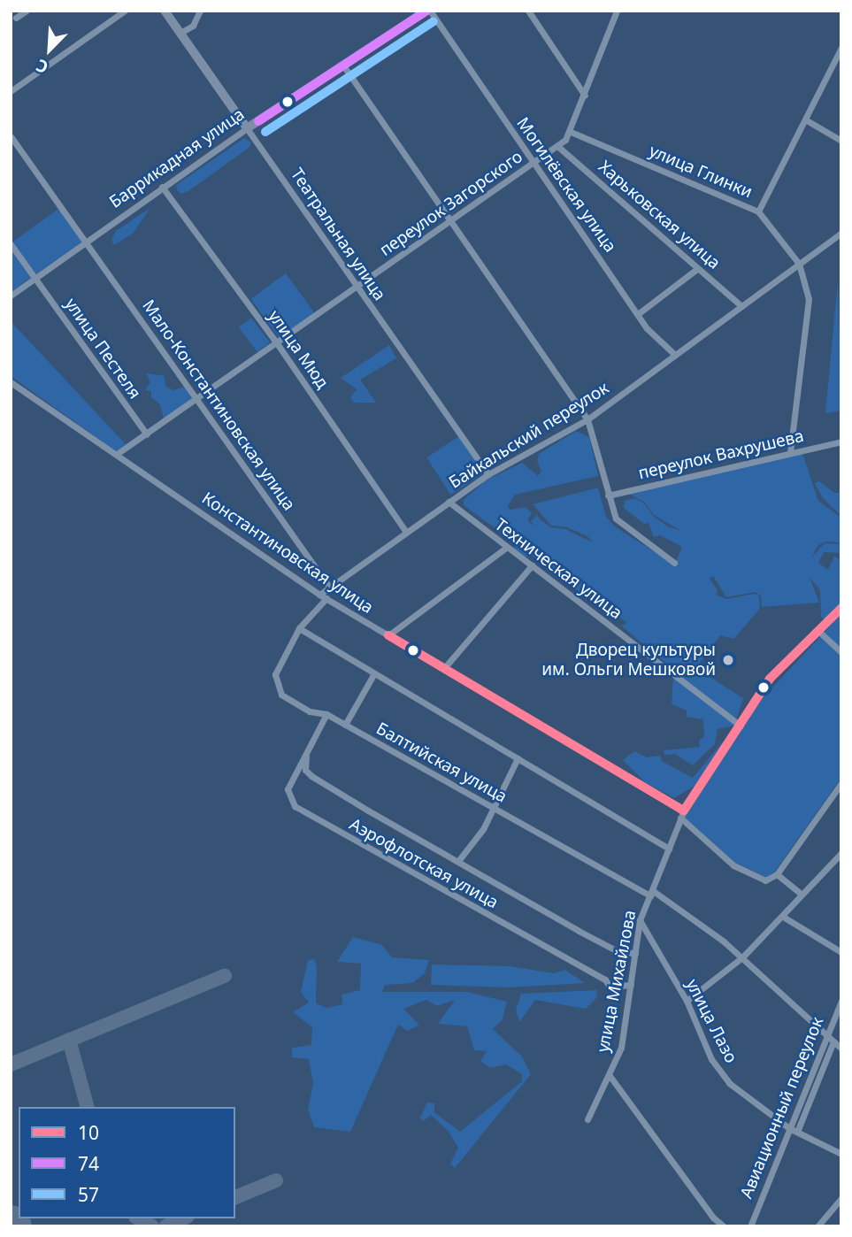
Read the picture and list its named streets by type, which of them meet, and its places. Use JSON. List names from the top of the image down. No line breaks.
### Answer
{"streets":{"main road":["Баррикадная улица","Театральная улица"],"street":["улица Глинки","Могилёвская улица","переулок Загорского","Харьковская улица","улица Пестеля","улица Мюд","Мало-Константиновская улица","Байкальский переулок","переулок Вахрушева","Константиновская улица","Техническая улица","Балтийская улица","Аэрофлотская улица","улица Михайлова","улица Лазо","Авиационный переулок"]},"crossings":[["Баррикадная улица","Могилёвская улица"],["Баррикадная улица","Театральная улица"],["Баррикадная улица","улица Пестеля"],["Баррикадная улица","улица Мюд"],["Баррикадная улица","Мало-Константиновская улица"],["улица Глинки","переулок Загорского"],["улица Глинки","Байкальский переулок"],["Могилёвская улица","переулок Загорского"],["Могилёвская улица","Байкальский переулок"],["переулок Загорского","Харьковская улица"],["переулок Загорского","Театральная улица"],["переулок Загорского","улица Пестеля"],["переулок Загорского","улица Мюд"],["переулок Загорского","Мало-Константиновская улица"],["переулок Загорского","Константиновская улица"],["Харьковская улица","Байкальский переулок"],["Театральная улица","Байкальский переулок"],["улица Мюд","Байкальский переулок"],["Мало-Константиновская улица","Байкальский переулок"],["Байкальский переулок","Константиновская улица"],["Байкальский переулок","Техническая улица"],["Константиновская улица","улица Михайлова"],["Техническая улица","улица Михайлова"],["Балтийская улица","Аэрофлотская улица"],["Балтийская улица","улица Михайлова"],["Балтийская улица","Авиационный переулок"],["Аэрофлотская улица","улица Михайлова"],["улица Михайлова","улица Лазо"],["улица Лазо","Авиационный переулок"]],"places":["Дворец культуры им. Ольги Мешковой"],"lines":["transit line 74","transit line 57","transit line 10"],"legend":["10","74","57"],"north":"bottom left"}
